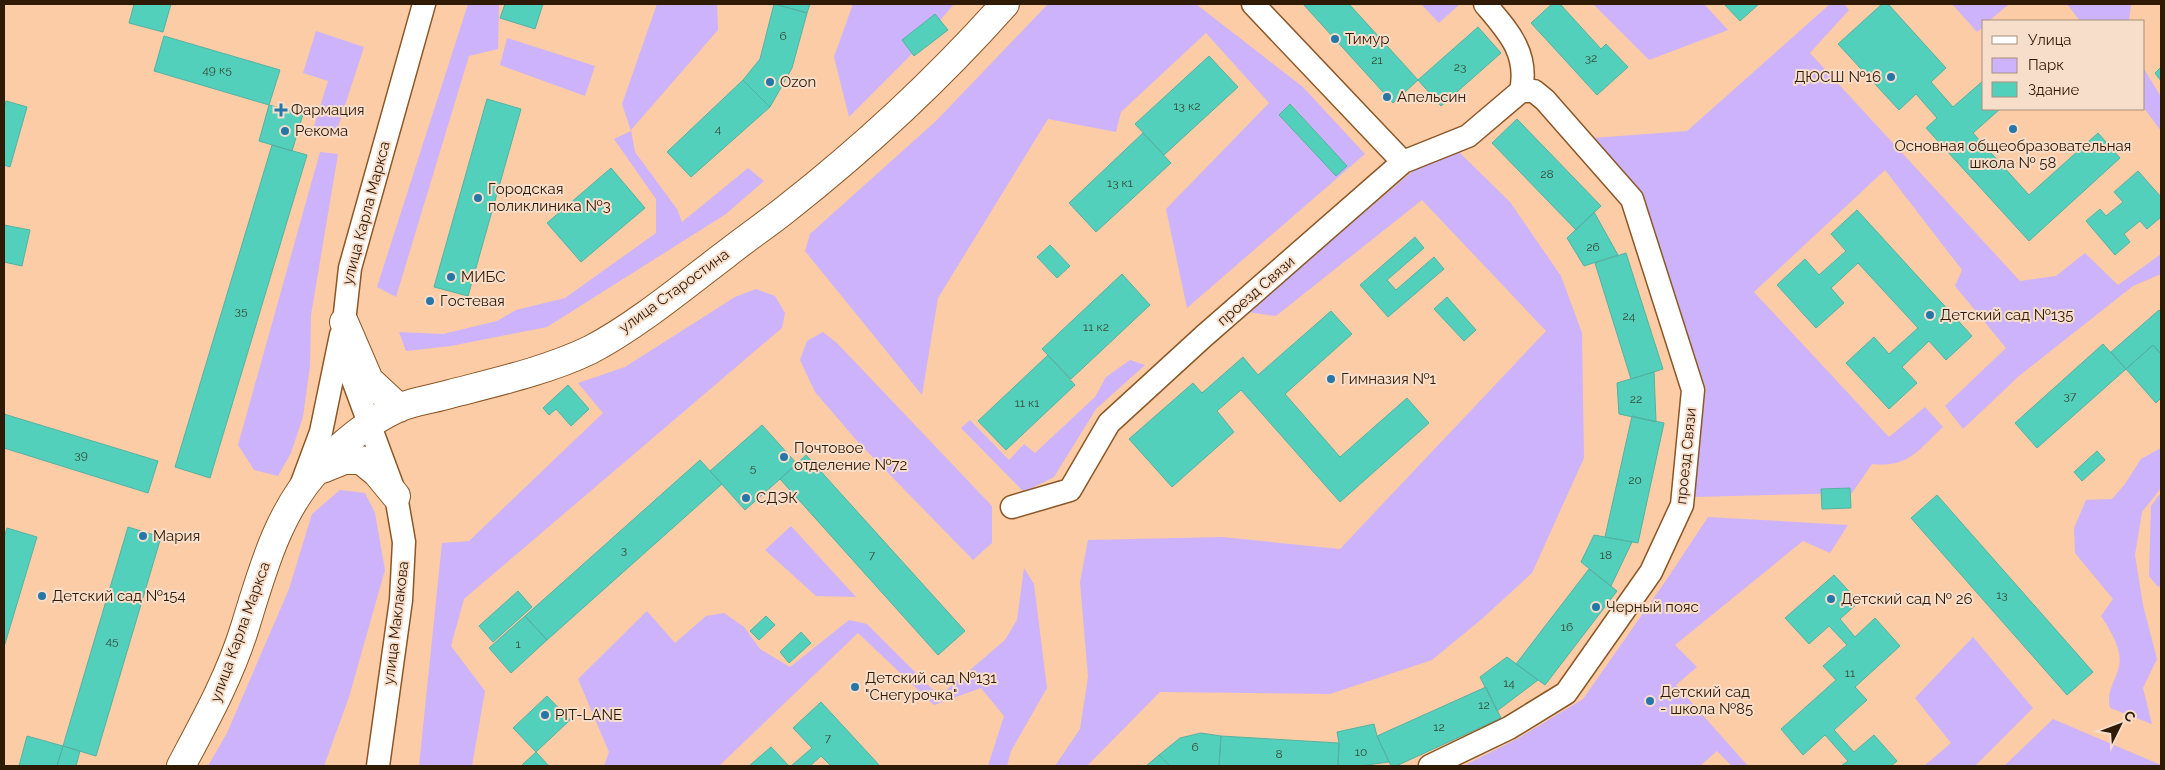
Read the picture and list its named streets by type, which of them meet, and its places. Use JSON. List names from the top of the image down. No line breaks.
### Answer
{"streets":{"main road":["улица Карла Маркса","улица Старостина"],"street":["проезд Связи","улица Маклакова"]},"crossings":[["улица Карла Маркса","улица Старостина"],["улица Карла Маркса","улица Маклакова"]],"places":{"other":["Тимур","ДЮСШ №16","Ozon","Апельсин","Основная общеобразовательная школа № 58","Рекома","Городская поликлиника №3","МИБС","Гостевая","Детский сад №135","Гимназия №1","Почтовое отделение №72","СДЭК","Мария","Детский сад №154","Детский сад № 26","Черный пояс","Детский сад №131 \"Снегурочка\"","Детский сад - школа №85","PIT-LANE"],"health":["Фармация"]},"house_numbers":["6","32","21","23","49 к5","13 к2","4","28","13 к1","26","35","24","11 к2","37","22","11 к1","39","5","20","3","7","18","13","16","45","1","11","14","12","12","7","6","10","8"],"legend":["Улица","Парк","Здание"],"north":"top right"}
